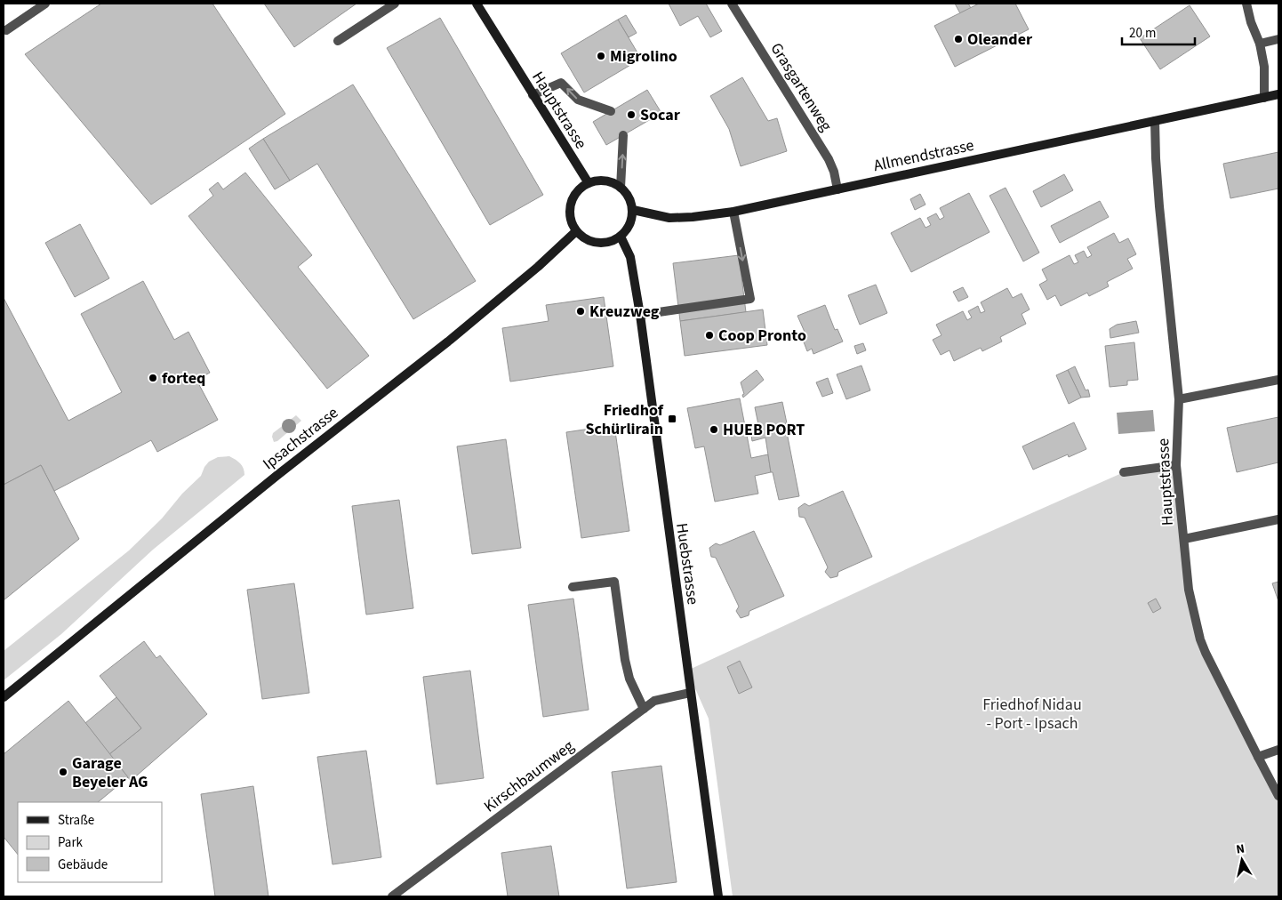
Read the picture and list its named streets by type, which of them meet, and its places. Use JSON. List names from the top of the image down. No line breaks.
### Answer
{"streets":{"main road":["Hauptstrasse","Allmendstrasse","Ipsachstrasse","Huebstrasse"],"street":["Grasgartenweg","Kirschbaumweg"]},"crossings":[["Grasgartenweg","Allmendstrasse"],["Hauptstrasse","Allmendstrasse"],["Hauptstrasse","Ipsachstrasse"],["Hauptstrasse","Huebstrasse"],["Allmendstrasse","Ipsachstrasse"],["Allmendstrasse","Huebstrasse"],["Ipsachstrasse","Huebstrasse"],["Huebstrasse","Kirschbaumweg"]],"parks":["Friedhof Nidau - Port - Ipsach"],"places":{"other":["Oleander","Migrolino","Socar","Kreuzweg","Coop Pronto","forteq","HUEB PORT","Garage Beyeler AG"],"transit":["Friedhof Schürlirain"]},"legend":["Straße","Park","Gebäude"],"scale_bar":"20 m","north":"top"}
